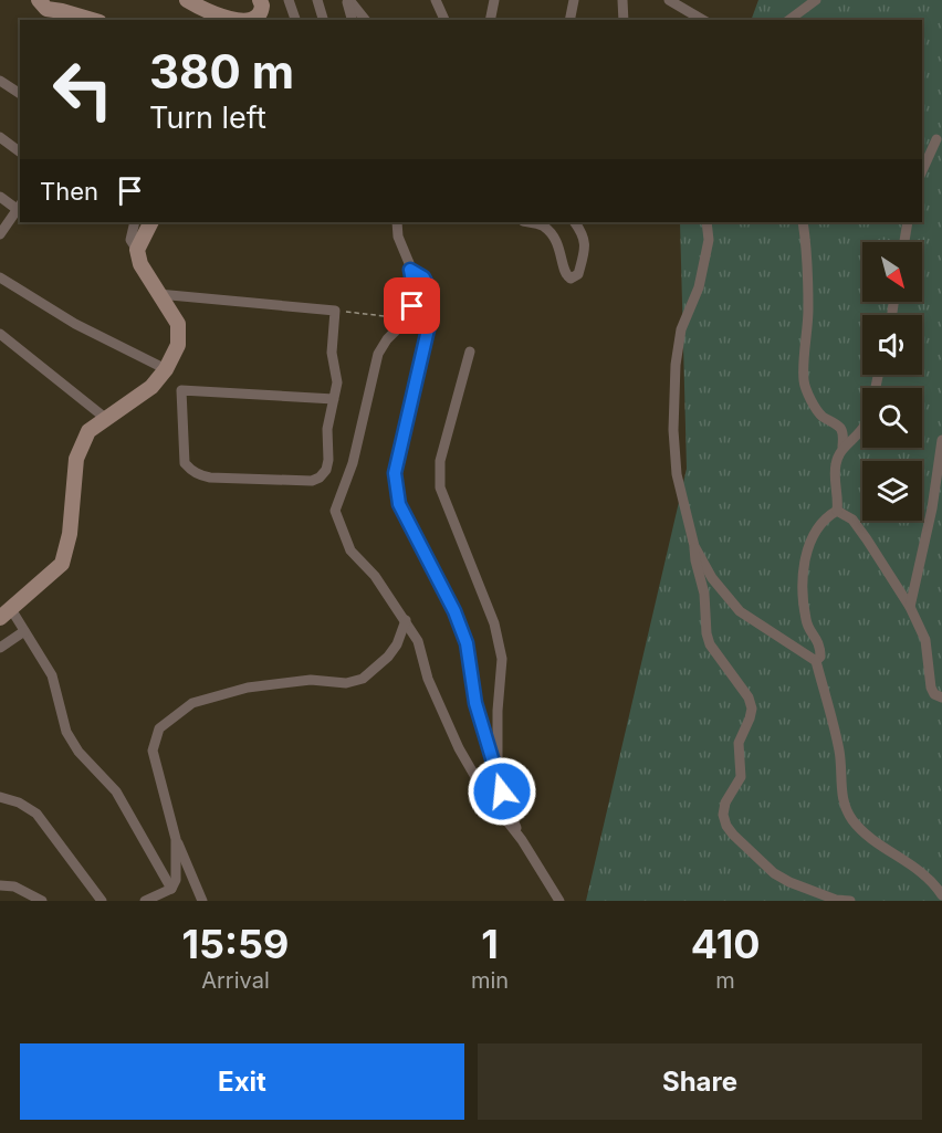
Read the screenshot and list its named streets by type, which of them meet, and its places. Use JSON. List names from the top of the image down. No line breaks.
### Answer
{"north":"bottom right","page":{"turn":["380 m","Turn left"],"then":"Then","eta":["15:59","Arrival","1","min","410","m"],"buttons":["Exit","Share"]}}
